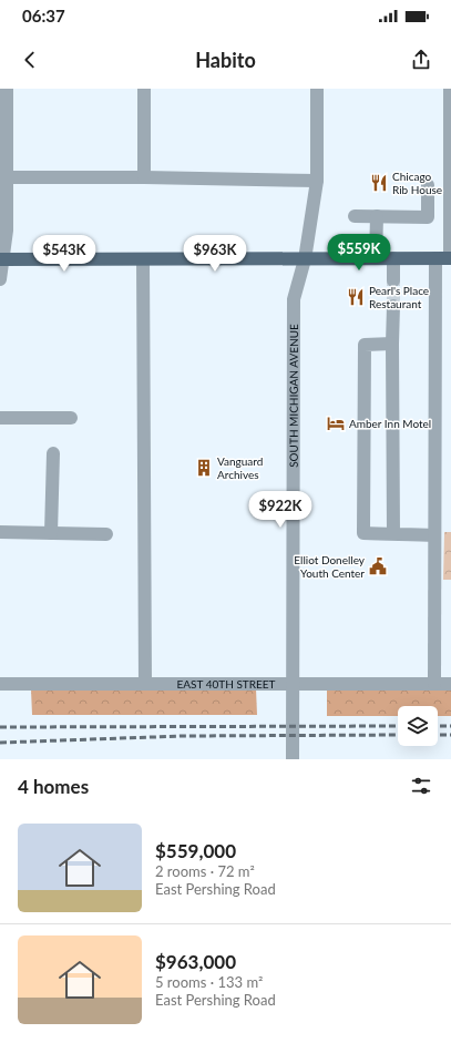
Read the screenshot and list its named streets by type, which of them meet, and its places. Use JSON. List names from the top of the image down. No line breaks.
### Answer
{"streets":{"street":["SOUTH MICHIGAN AVENUE","EAST 40TH STREET"]},"crossings":[["SOUTH MICHIGAN AVENUE","EAST 40TH STREET"]],"places":{"restaurant":["Chicago Rib House","Pearl's Place Restaurant"],"hotel":["Amber Inn Motel"],"building":["Vanguard Archives"],"public building":["Elliot Donelley Youth Center"]},"page":{"status":"06:37","header":"Habito","price":["$559K","$543K","$963K","$922K"],"heading":"4 homes","list":[{"name":"$559,000","note":"2 rooms · 72 m² · East Pershing Road"},{"name":"$963,000","note":"5 rooms · 133 m² · East Pershing Road"}]}}
